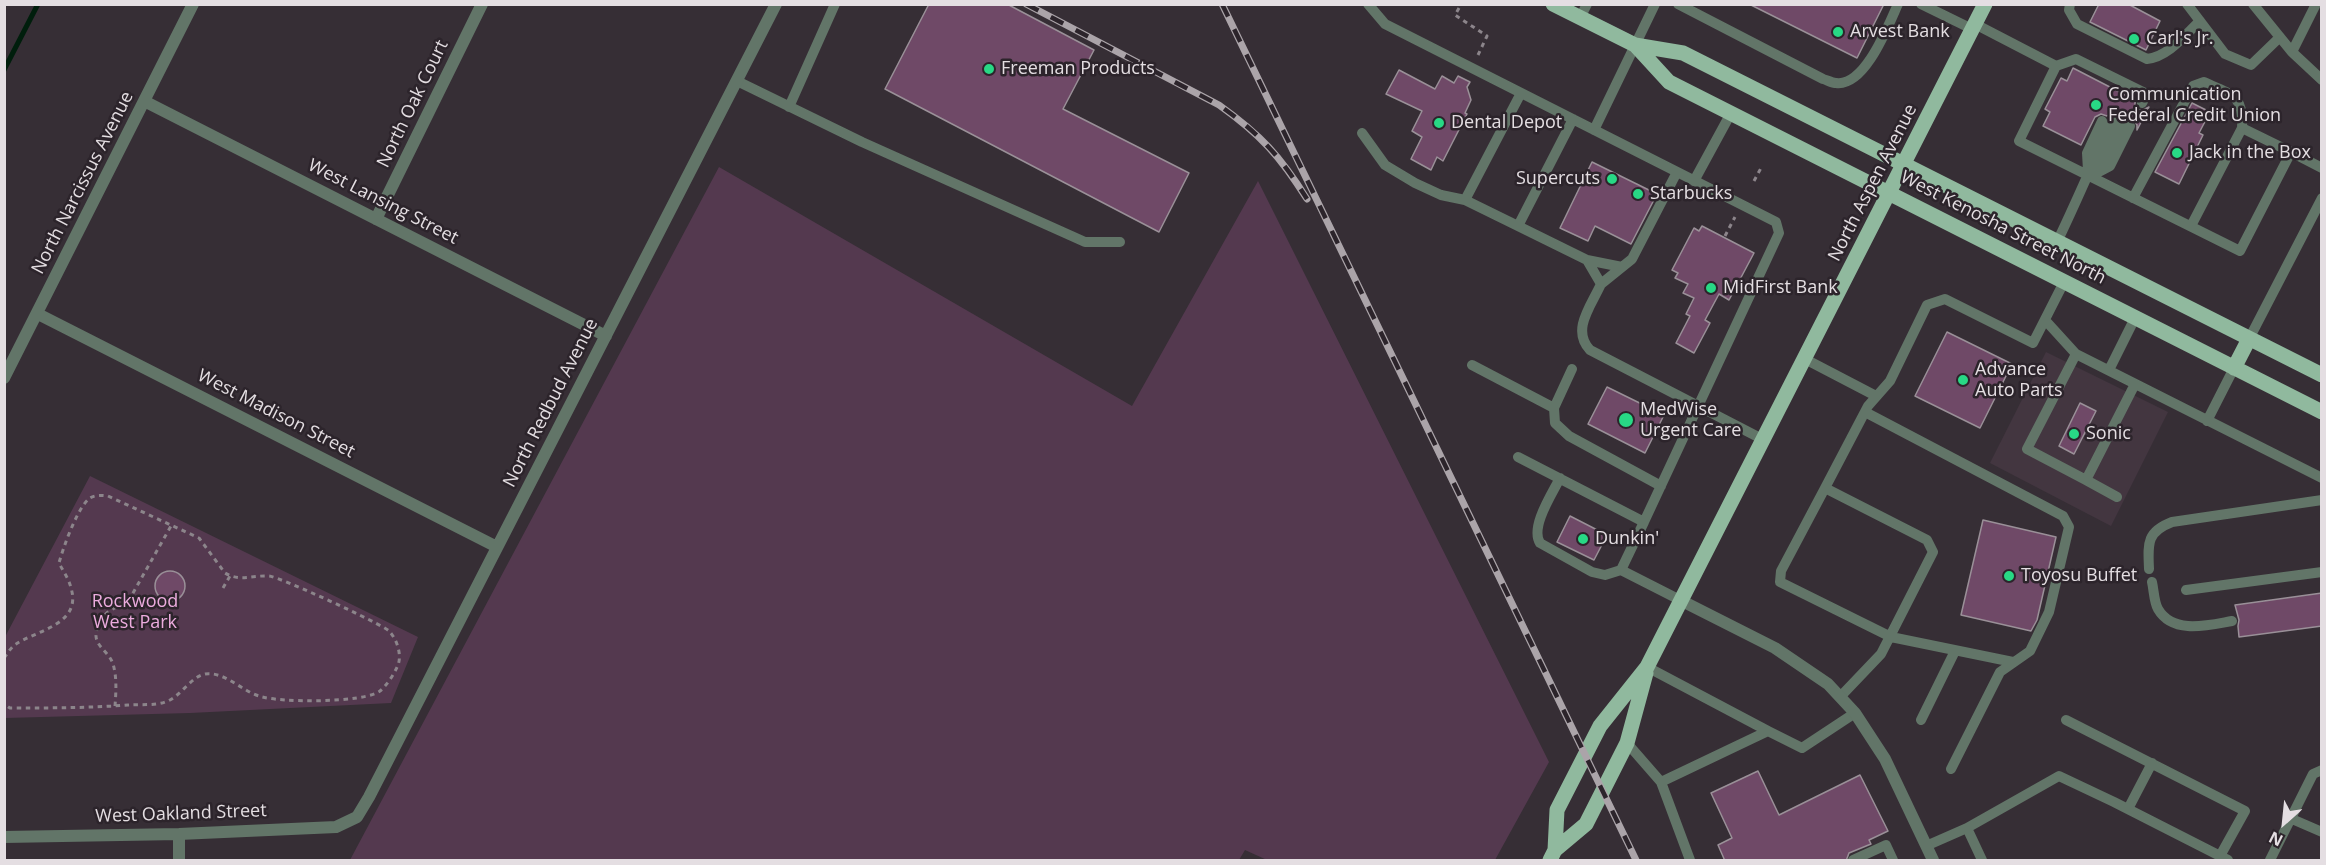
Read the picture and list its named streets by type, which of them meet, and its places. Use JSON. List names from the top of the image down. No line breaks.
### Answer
{"streets":{"main road":["North Aspen Avenue","West Kenosha Street North"],"street":["North Oak Court","North Narcissus Avenue","West Lansing Street","North Redbud Avenue","West Madison Street","West Oakland Street"]},"crossings":[["North Oak Court","West Lansing Street"],["North Narcissus Avenue","West Lansing Street"],["North Narcissus Avenue","West Madison Street"],["North Aspen Avenue","West Kenosha Street North"],["West Lansing Street","North Redbud Avenue"],["North Redbud Avenue","West Madison Street"],["North Redbud Avenue","West Oakland Street"]],"parks":["Rockwood West Park"],"places":["Arvest Bank","Carl's Jr.","Freeman Products","Communication Federal Credit Union","Dental Depot","Jack in the Box","Supercuts","Starbucks","MidFirst Bank","Advance Auto Parts","MedWise Urgent Care","Sonic","Dunkin'","Toyosu Buffet"],"north":"bottom left"}
